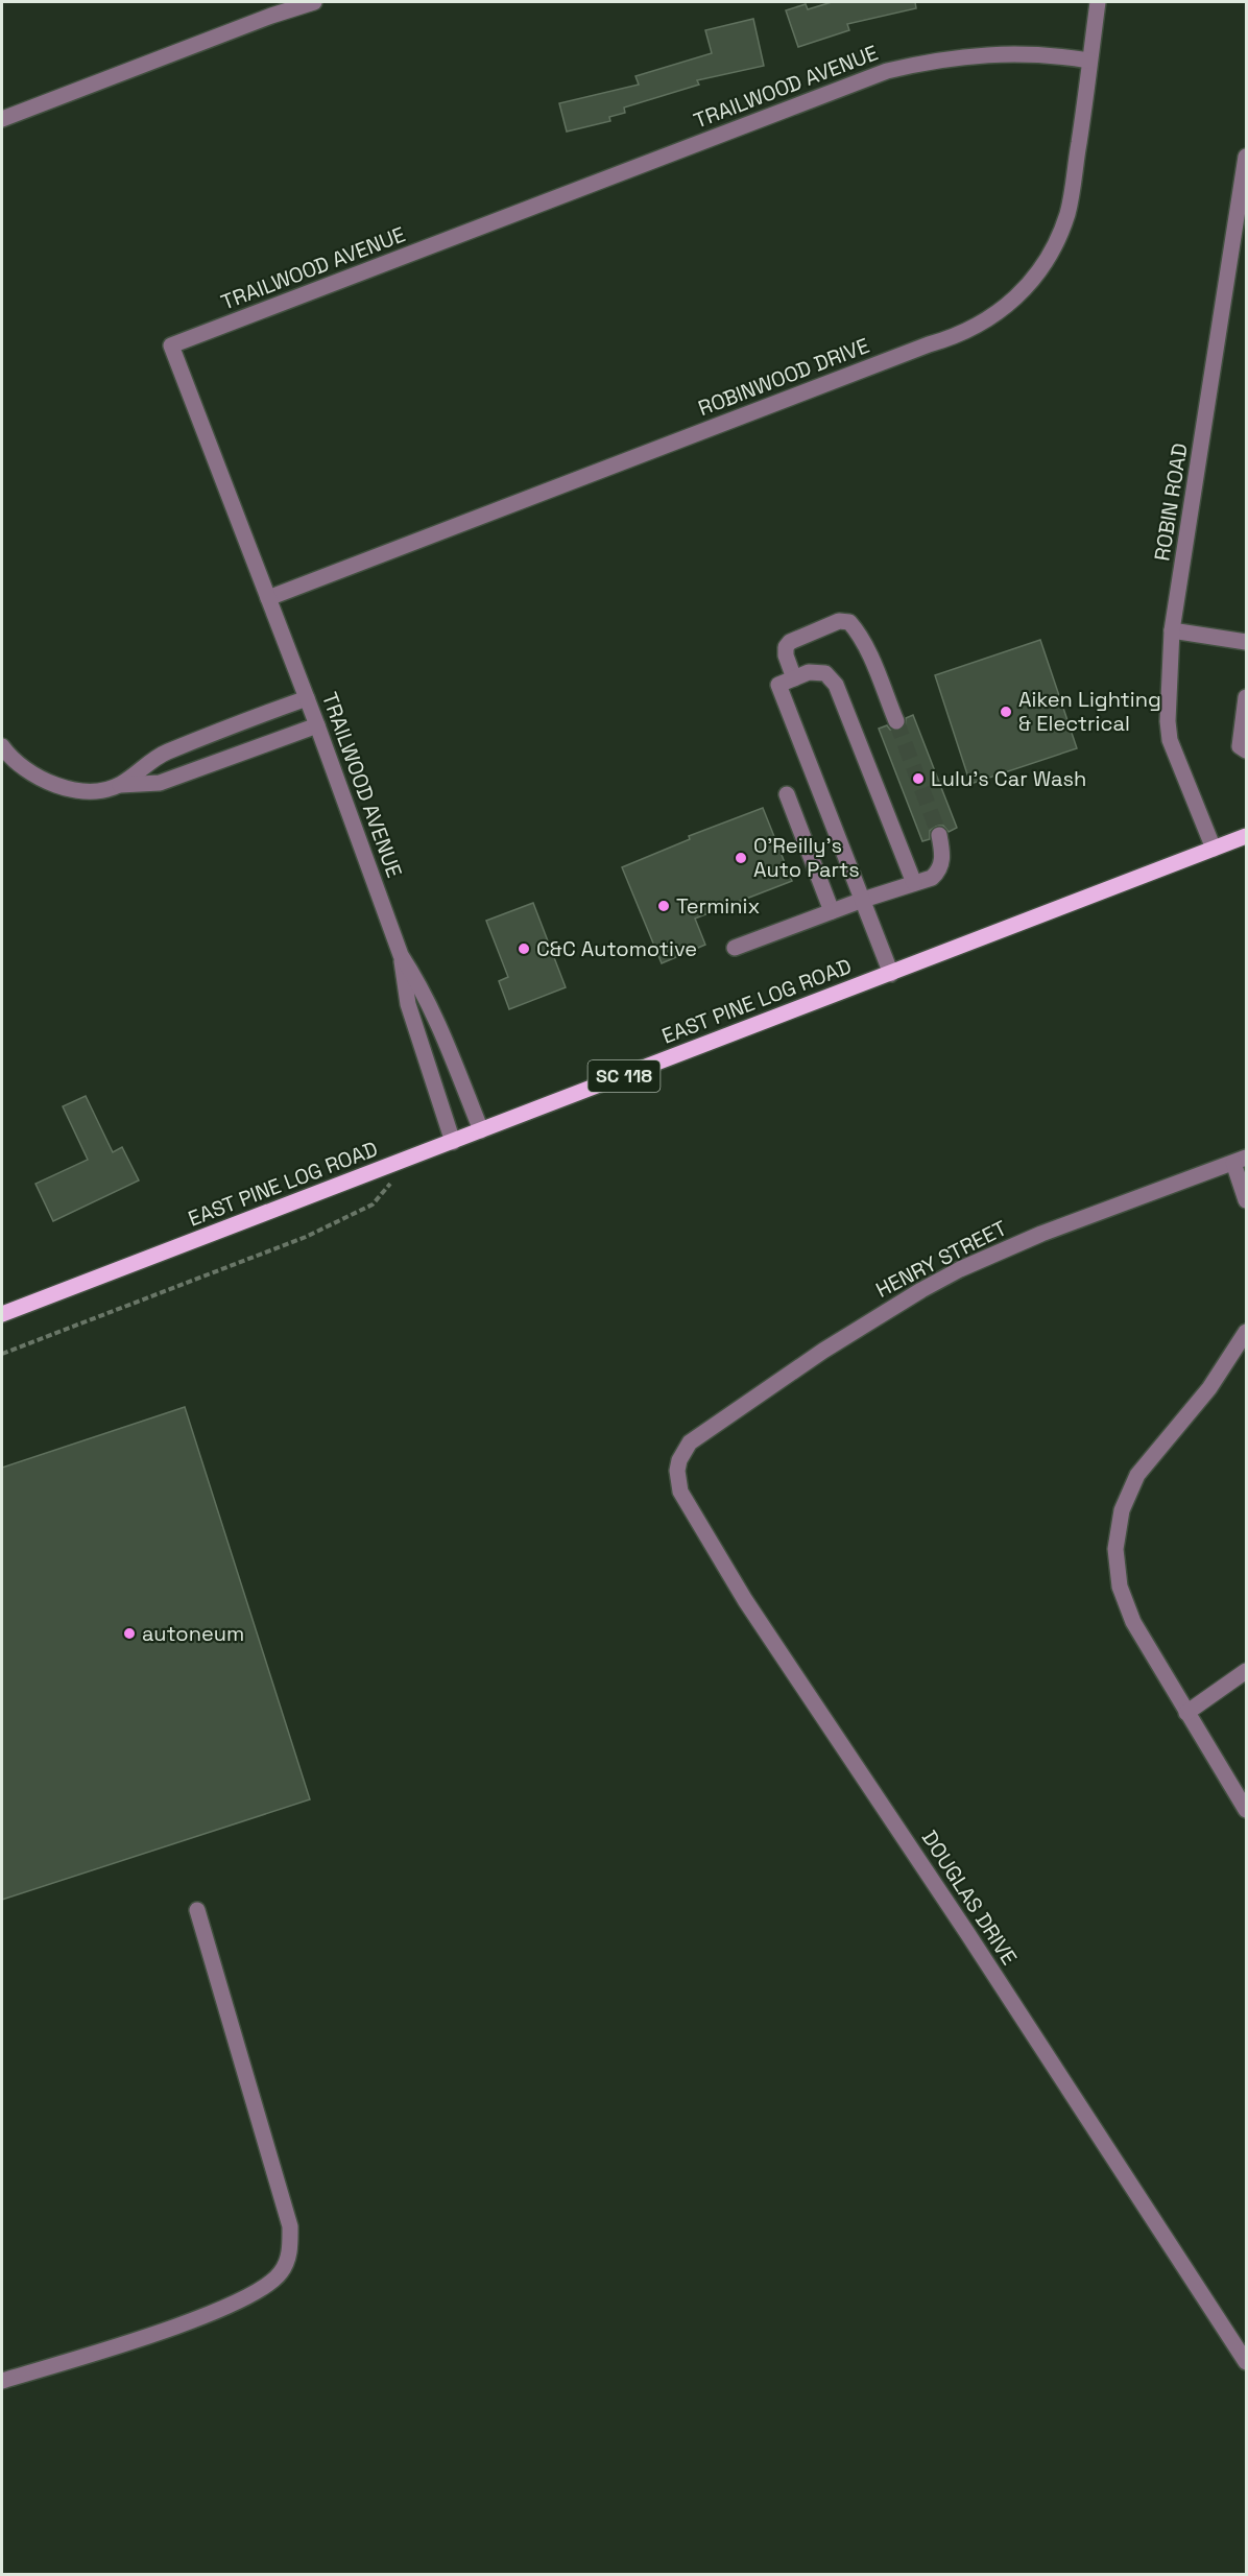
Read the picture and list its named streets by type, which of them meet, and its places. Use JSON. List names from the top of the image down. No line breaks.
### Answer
{"streets":{"main road":["EAST PINE LOG ROAD","SC 118"],"street":["TRAILWOOD AVENUE","ROBINWOOD DRIVE","ROBIN ROAD","HENRY STREET","DOUGLAS DRIVE"]},"crossings":[["TRAILWOOD AVENUE","ROBINWOOD DRIVE"],["TRAILWOOD AVENUE","EAST PINE LOG ROAD"],["ROBIN ROAD","EAST PINE LOG ROAD"],["HENRY STREET","DOUGLAS DRIVE"]],"places":["Aiken Lighting & Electrical","Lulu's Car Wash","O'Reilly's Auto Parts","Terminix","C&C Automotive","autoneum"]}
